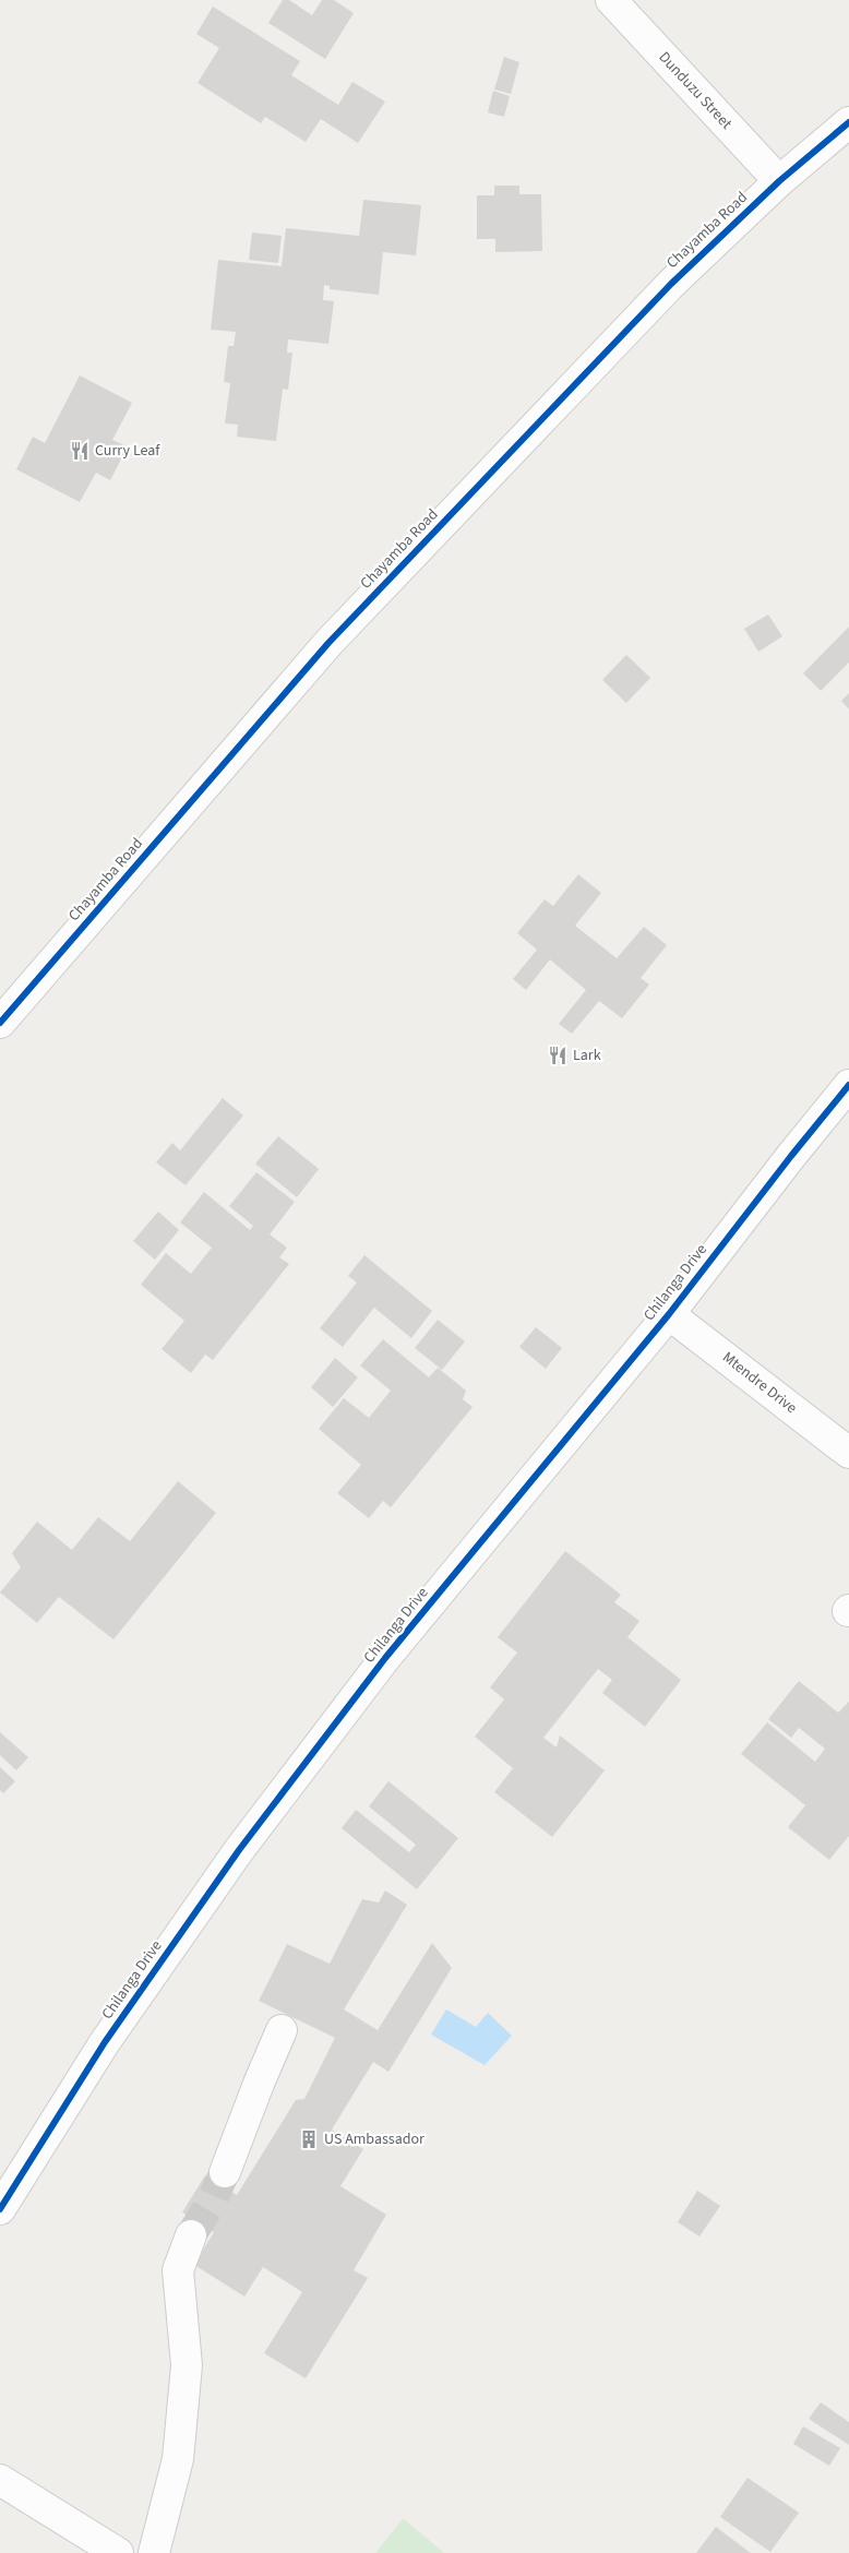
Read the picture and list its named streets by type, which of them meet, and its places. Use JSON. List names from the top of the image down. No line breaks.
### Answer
{"streets":{"street":["Dunduzu Street","Chayamba Road","Chilanga Drive","Mtendre Drive"]},"crossings":[["Dunduzu Street","Chayamba Road"],["Chilanga Drive","Mtendre Drive"]],"places":{"restaurant":["Curry Leaf","Lark"],"building":["US Ambassador"]}}
